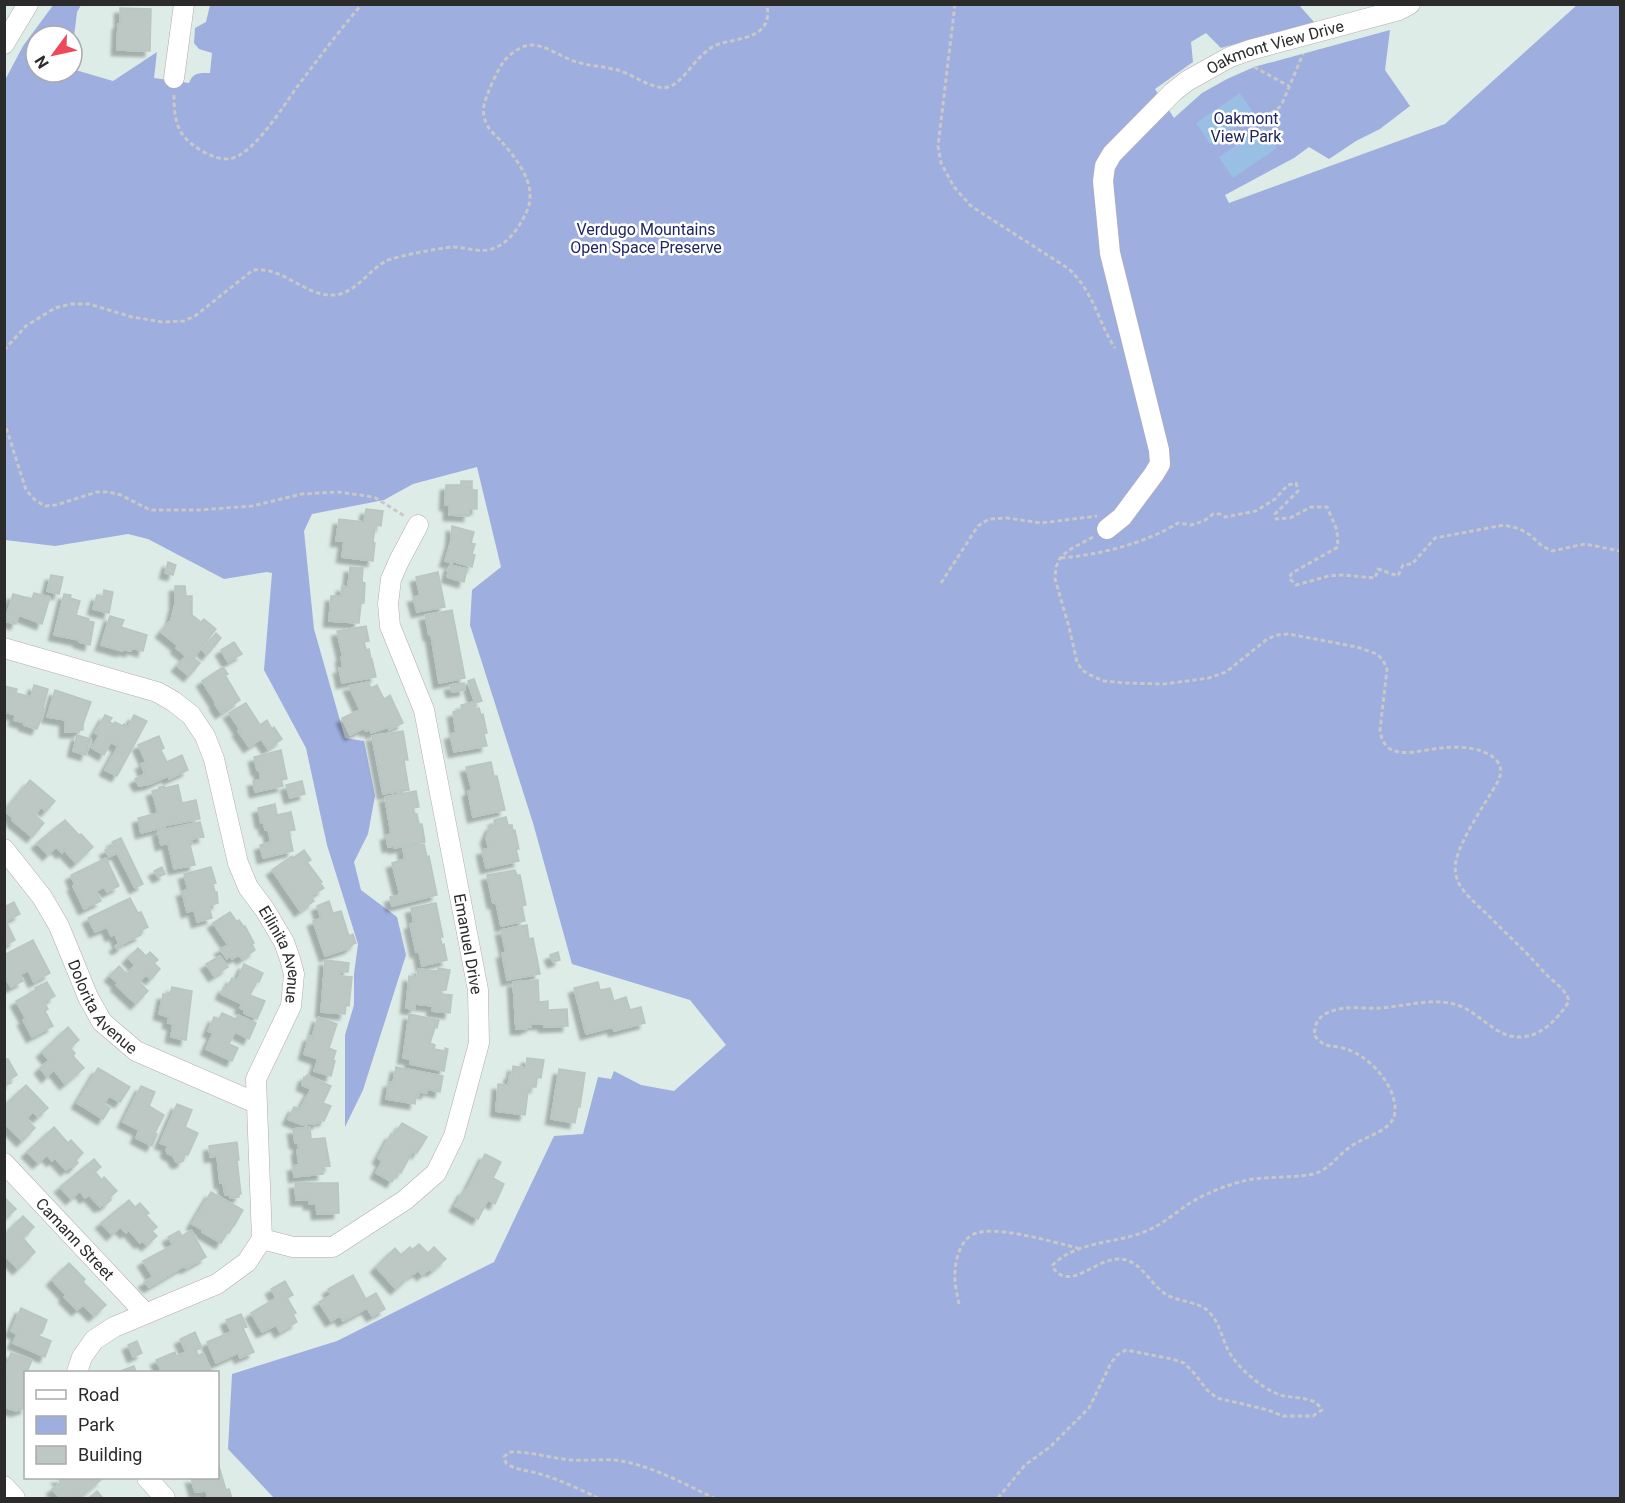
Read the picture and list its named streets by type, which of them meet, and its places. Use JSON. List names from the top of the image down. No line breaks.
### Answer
{"streets":{"street":["Oakmont View Drive","Emanuel Drive","Eilinita Avenue","Dolorita Avenue","Camann Street"]},"crossings":[["Emanuel Drive","Eilinita Avenue"],["Eilinita Avenue","Dolorita Avenue"]],"parks":["Oakmont View Park","Verdugo Mountains Open Space Preserve"],"legend":["Road","Park","Building"],"north":"bottom left"}
